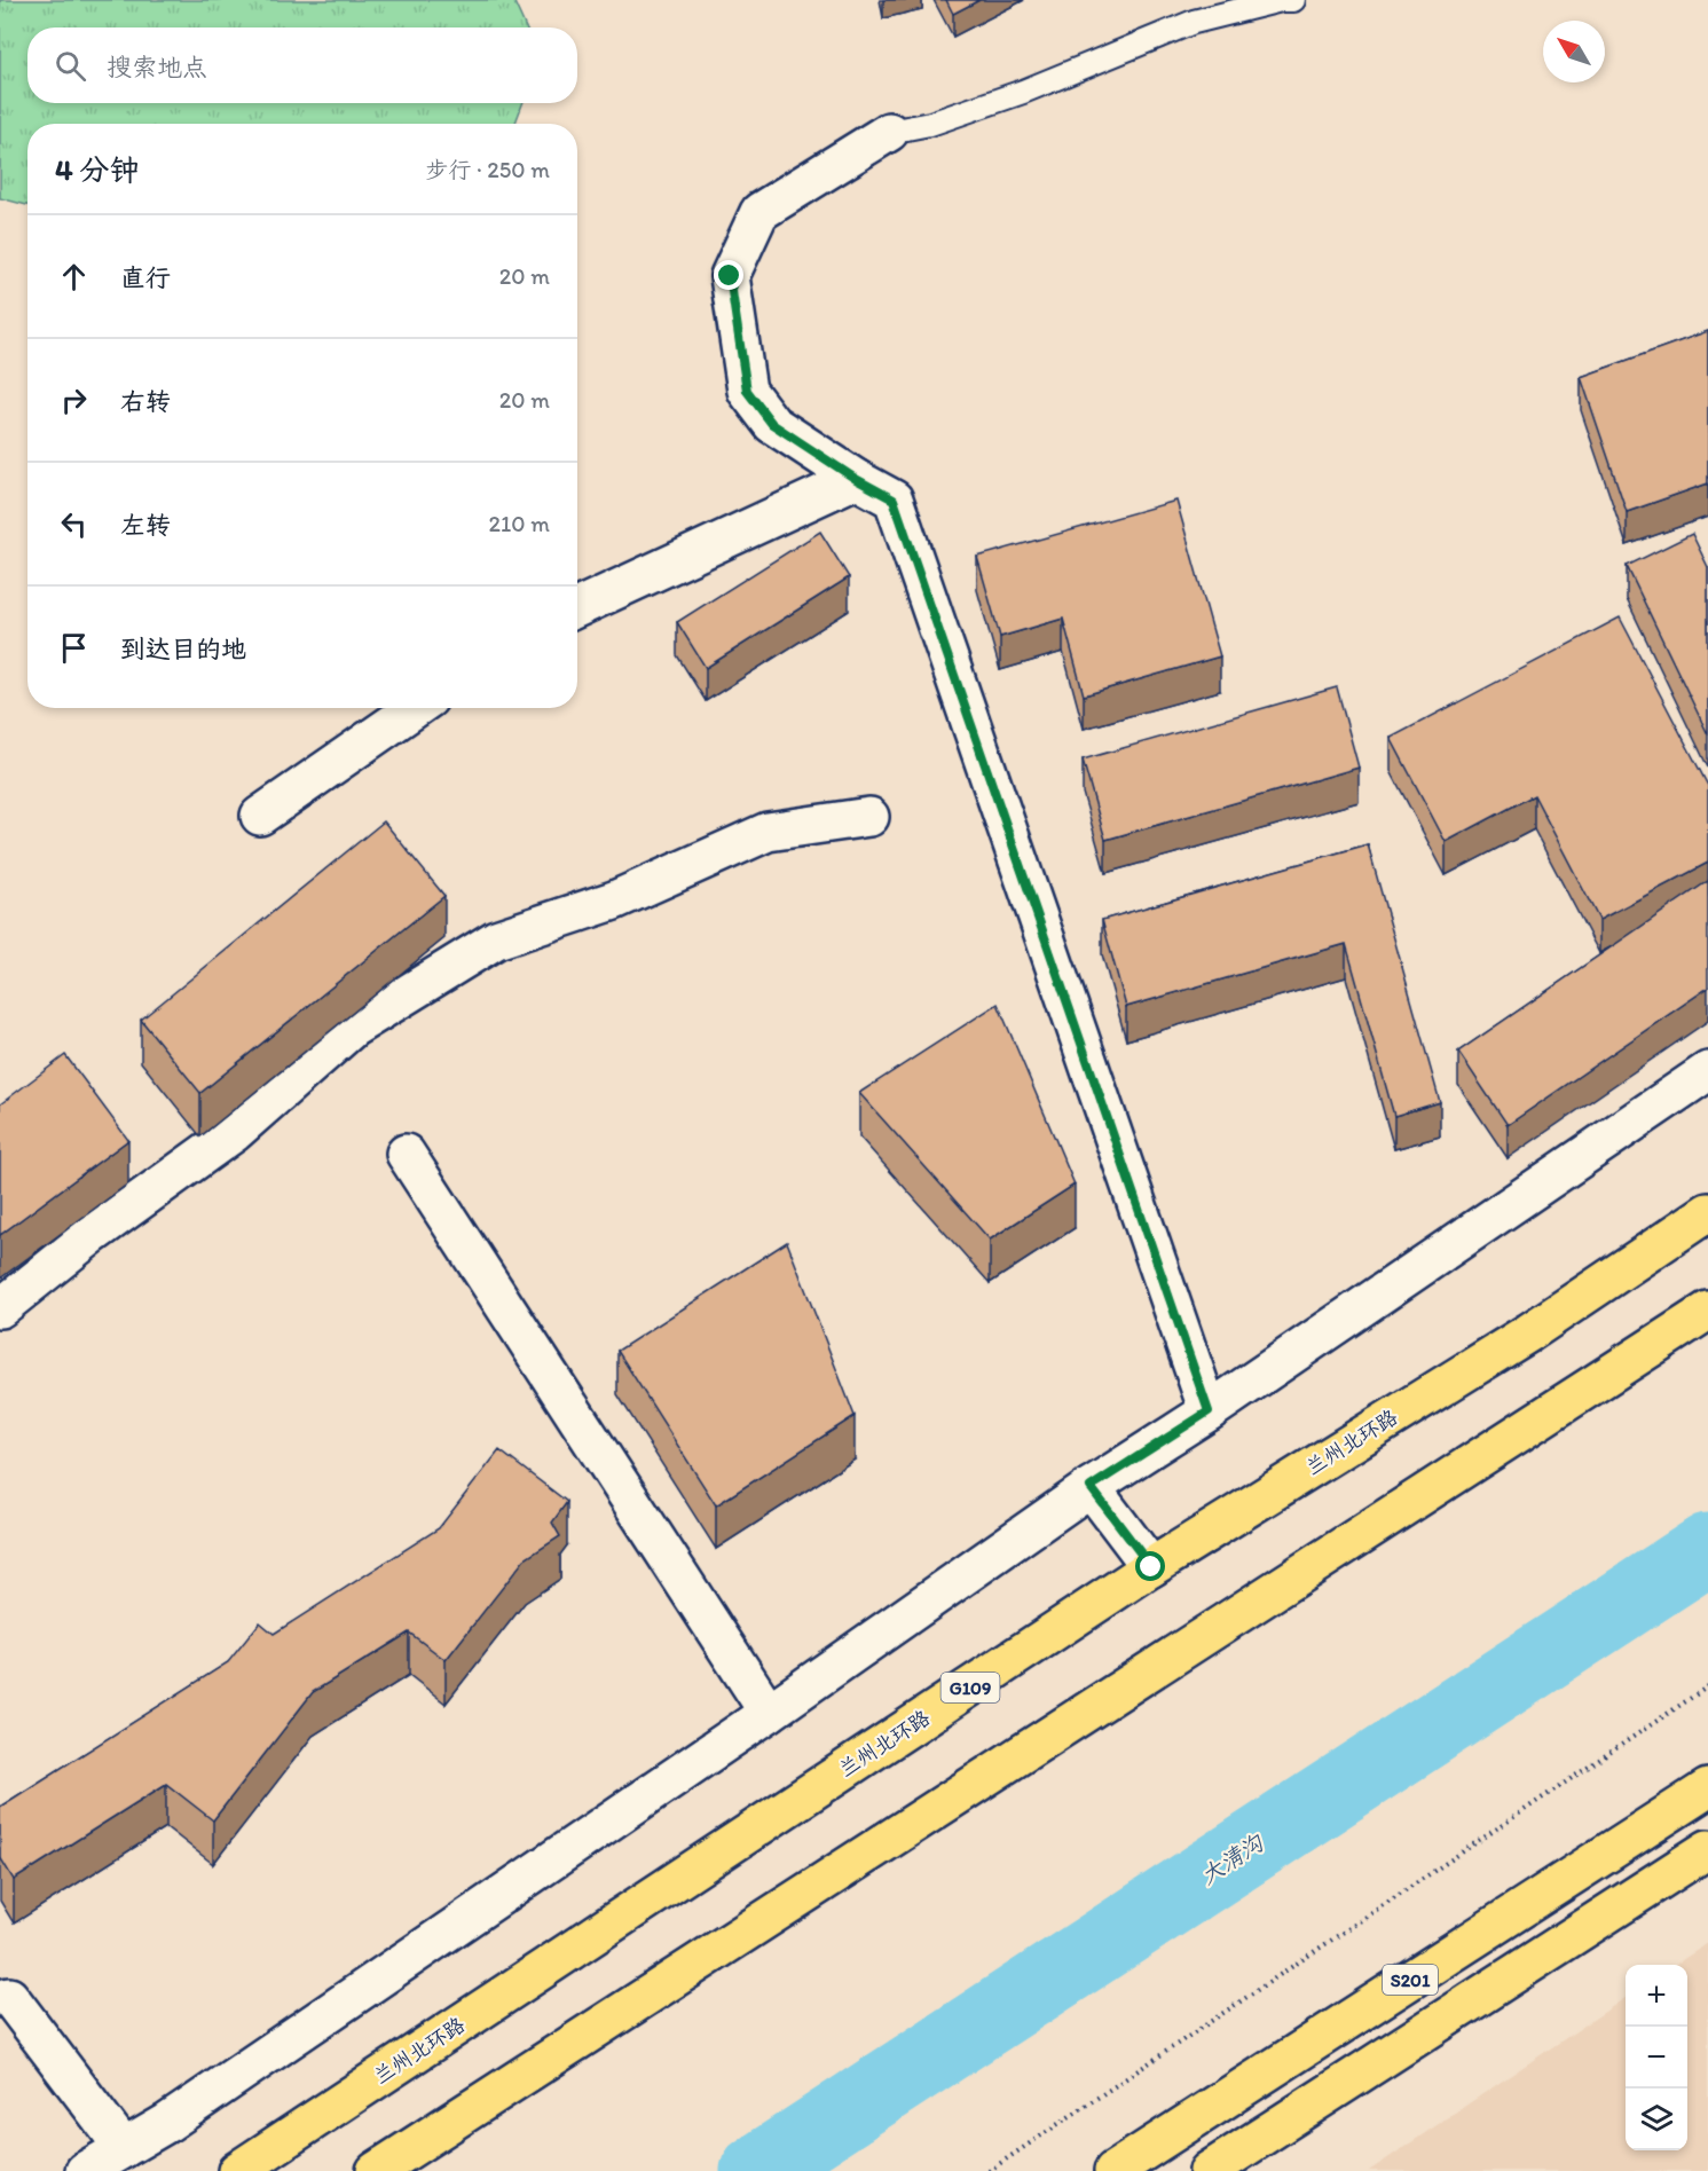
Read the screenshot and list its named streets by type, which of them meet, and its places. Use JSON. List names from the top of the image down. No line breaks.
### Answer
{"streets":{"main road":["兰州北环路","G109","S201"]},"water":["大清沟"],"north":"top left","page":{"search":"搜索地点","heading":["4 分钟","步行 · 250 m"],"list":[["直行","20 m"],["右转","20 m"],["左转","210 m"],"到达目的地"],"map_buttons":["+","−"]}}
